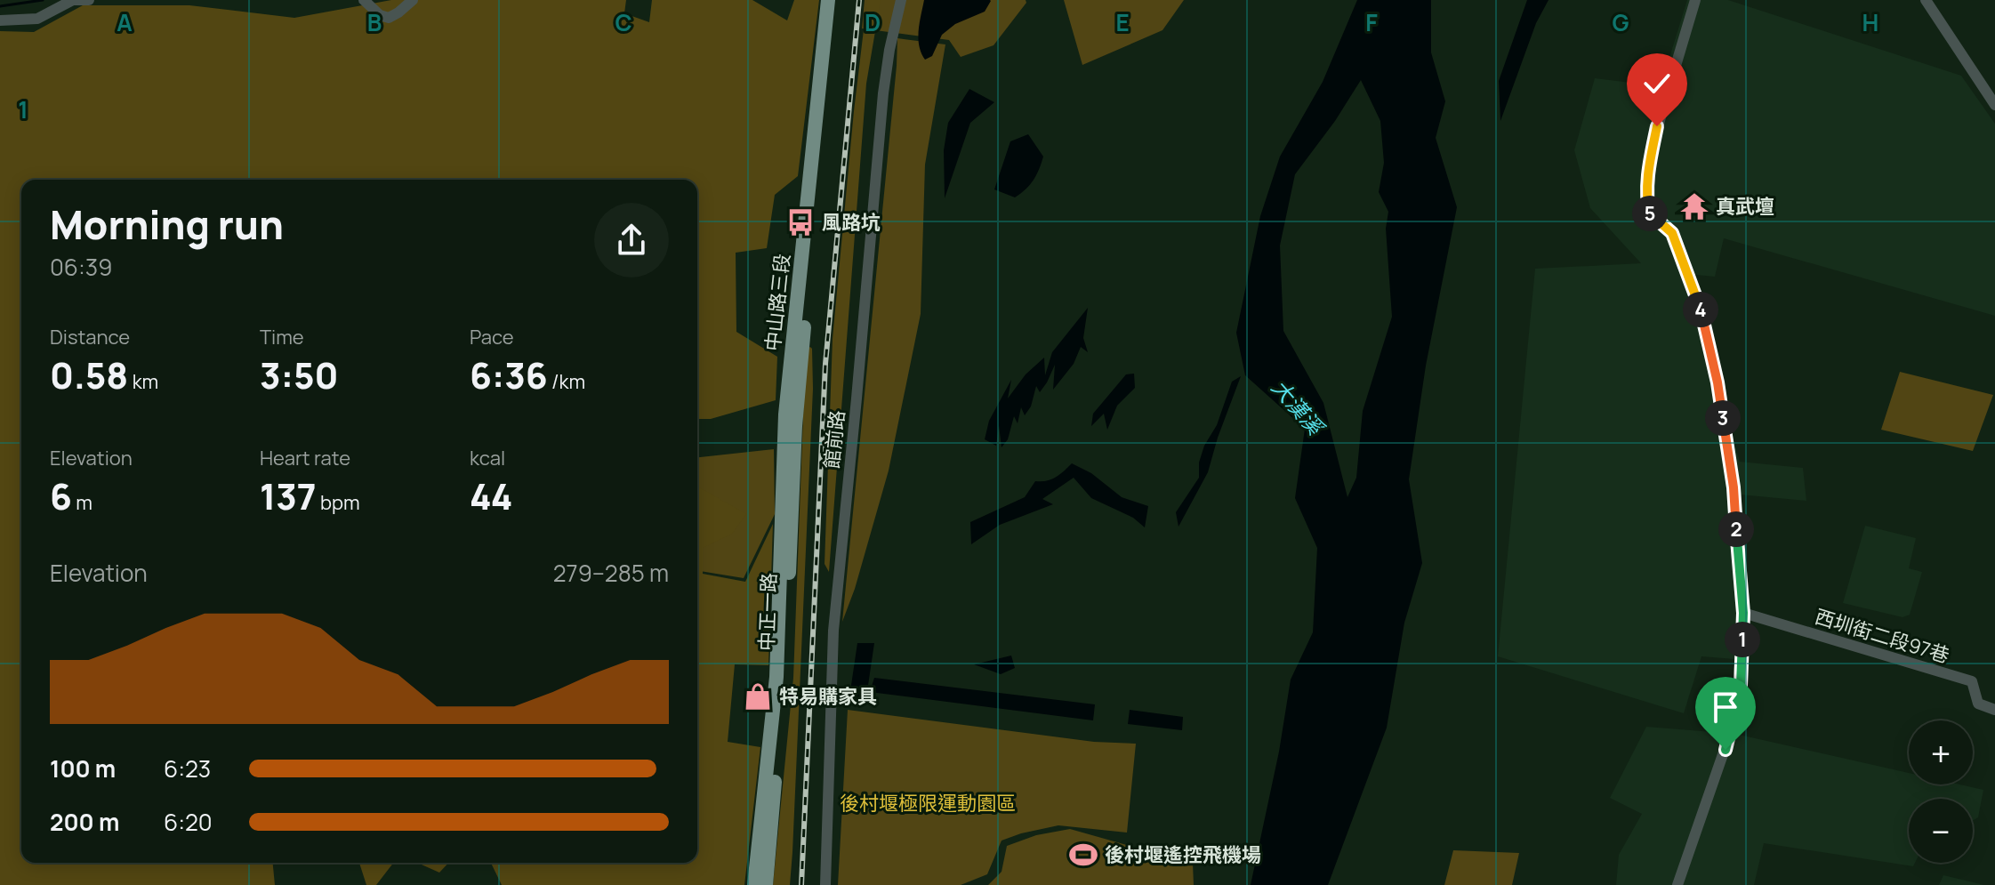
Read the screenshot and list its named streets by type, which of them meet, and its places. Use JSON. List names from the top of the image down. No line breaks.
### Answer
{"streets":{"main road":["中山路三段","中正一路"],"street":["館前路","西圳街二段97巷"]},"crossings":[["中山路三段","中正一路"]],"water":["大漢溪"],"parks":["後村堰極限運動園區"],"places":{"temple":["真武壇"],"bus stop":["風路坑"],"shop":["特易購家具"],"sports":["後村堰遙控飛機場"]},"page":{"heading":["Morning run","06:39"],"pins":["5","4","3","2","1"],"stats":[["Distance","0.58 km"],["Time","3:50"],["Pace","6:36 /km"],["Elevation","6 m"],["Heart rate","137 bpm"],["kcal","44"]],"chart":["Elevation","279–285 m"],"map_buttons":["+","−"],"list":[{"name":"100 m","note":"6:23"},{"name":"200 m","note":"6:20"}]},"grid":{"columns":["A","B","C","D","E","F","G","H"],"rows":["1"]}}
